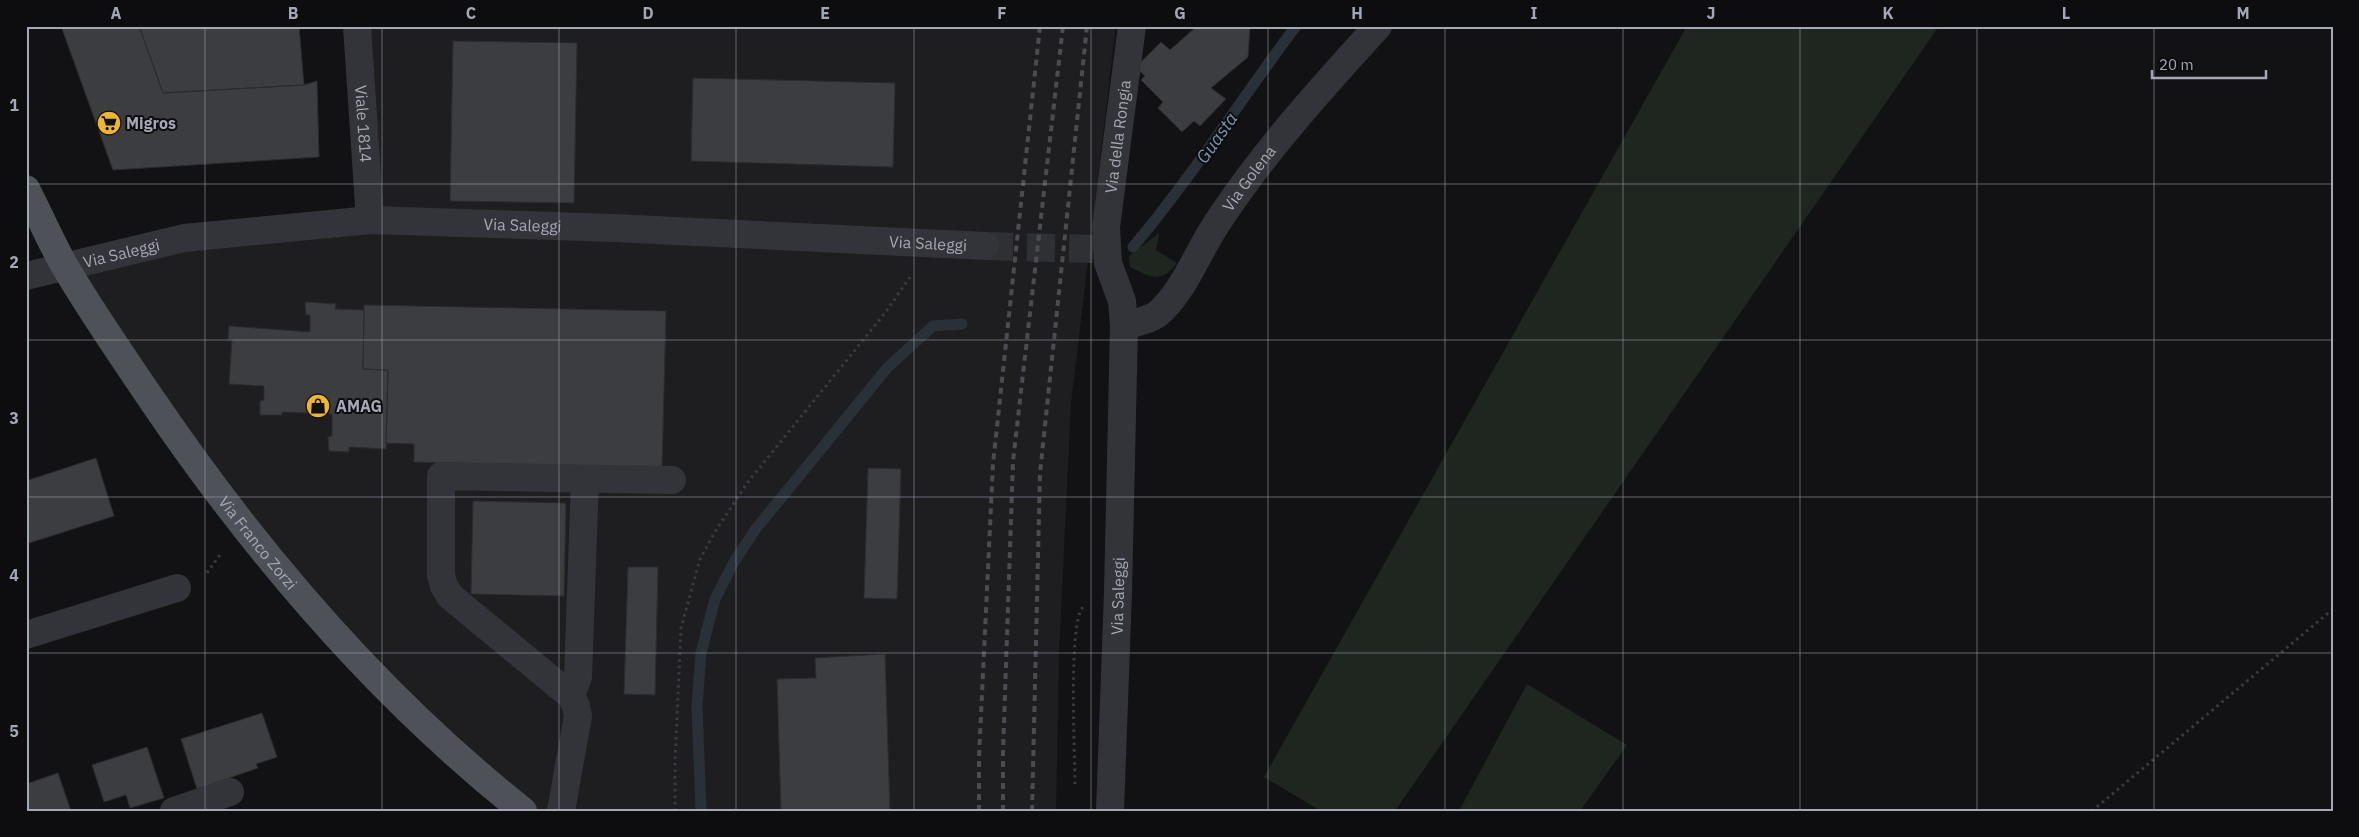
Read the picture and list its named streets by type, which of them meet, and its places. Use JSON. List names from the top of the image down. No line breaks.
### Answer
{"streets":{"main road":["Via Franco Zorzi"],"street":["Viale 1814","Via della Rongia","Via Golena","Via Saleggi"]},"crossings":[["Viale 1814","Via Saleggi"],["Via della Rongia","Via Saleggi"],["Via Golena","Via Saleggi"],["Via Saleggi","Via Franco Zorzi"]],"water":["Guasta"],"places":{"supermarket":["Migros"],"shop":["AMAG"]},"scale_bar":"20 m","grid":{"columns":["A","B","C","D","E","F","G","H","I","J","K","L","M"],"rows":["1","2","3","4","5"]}}
